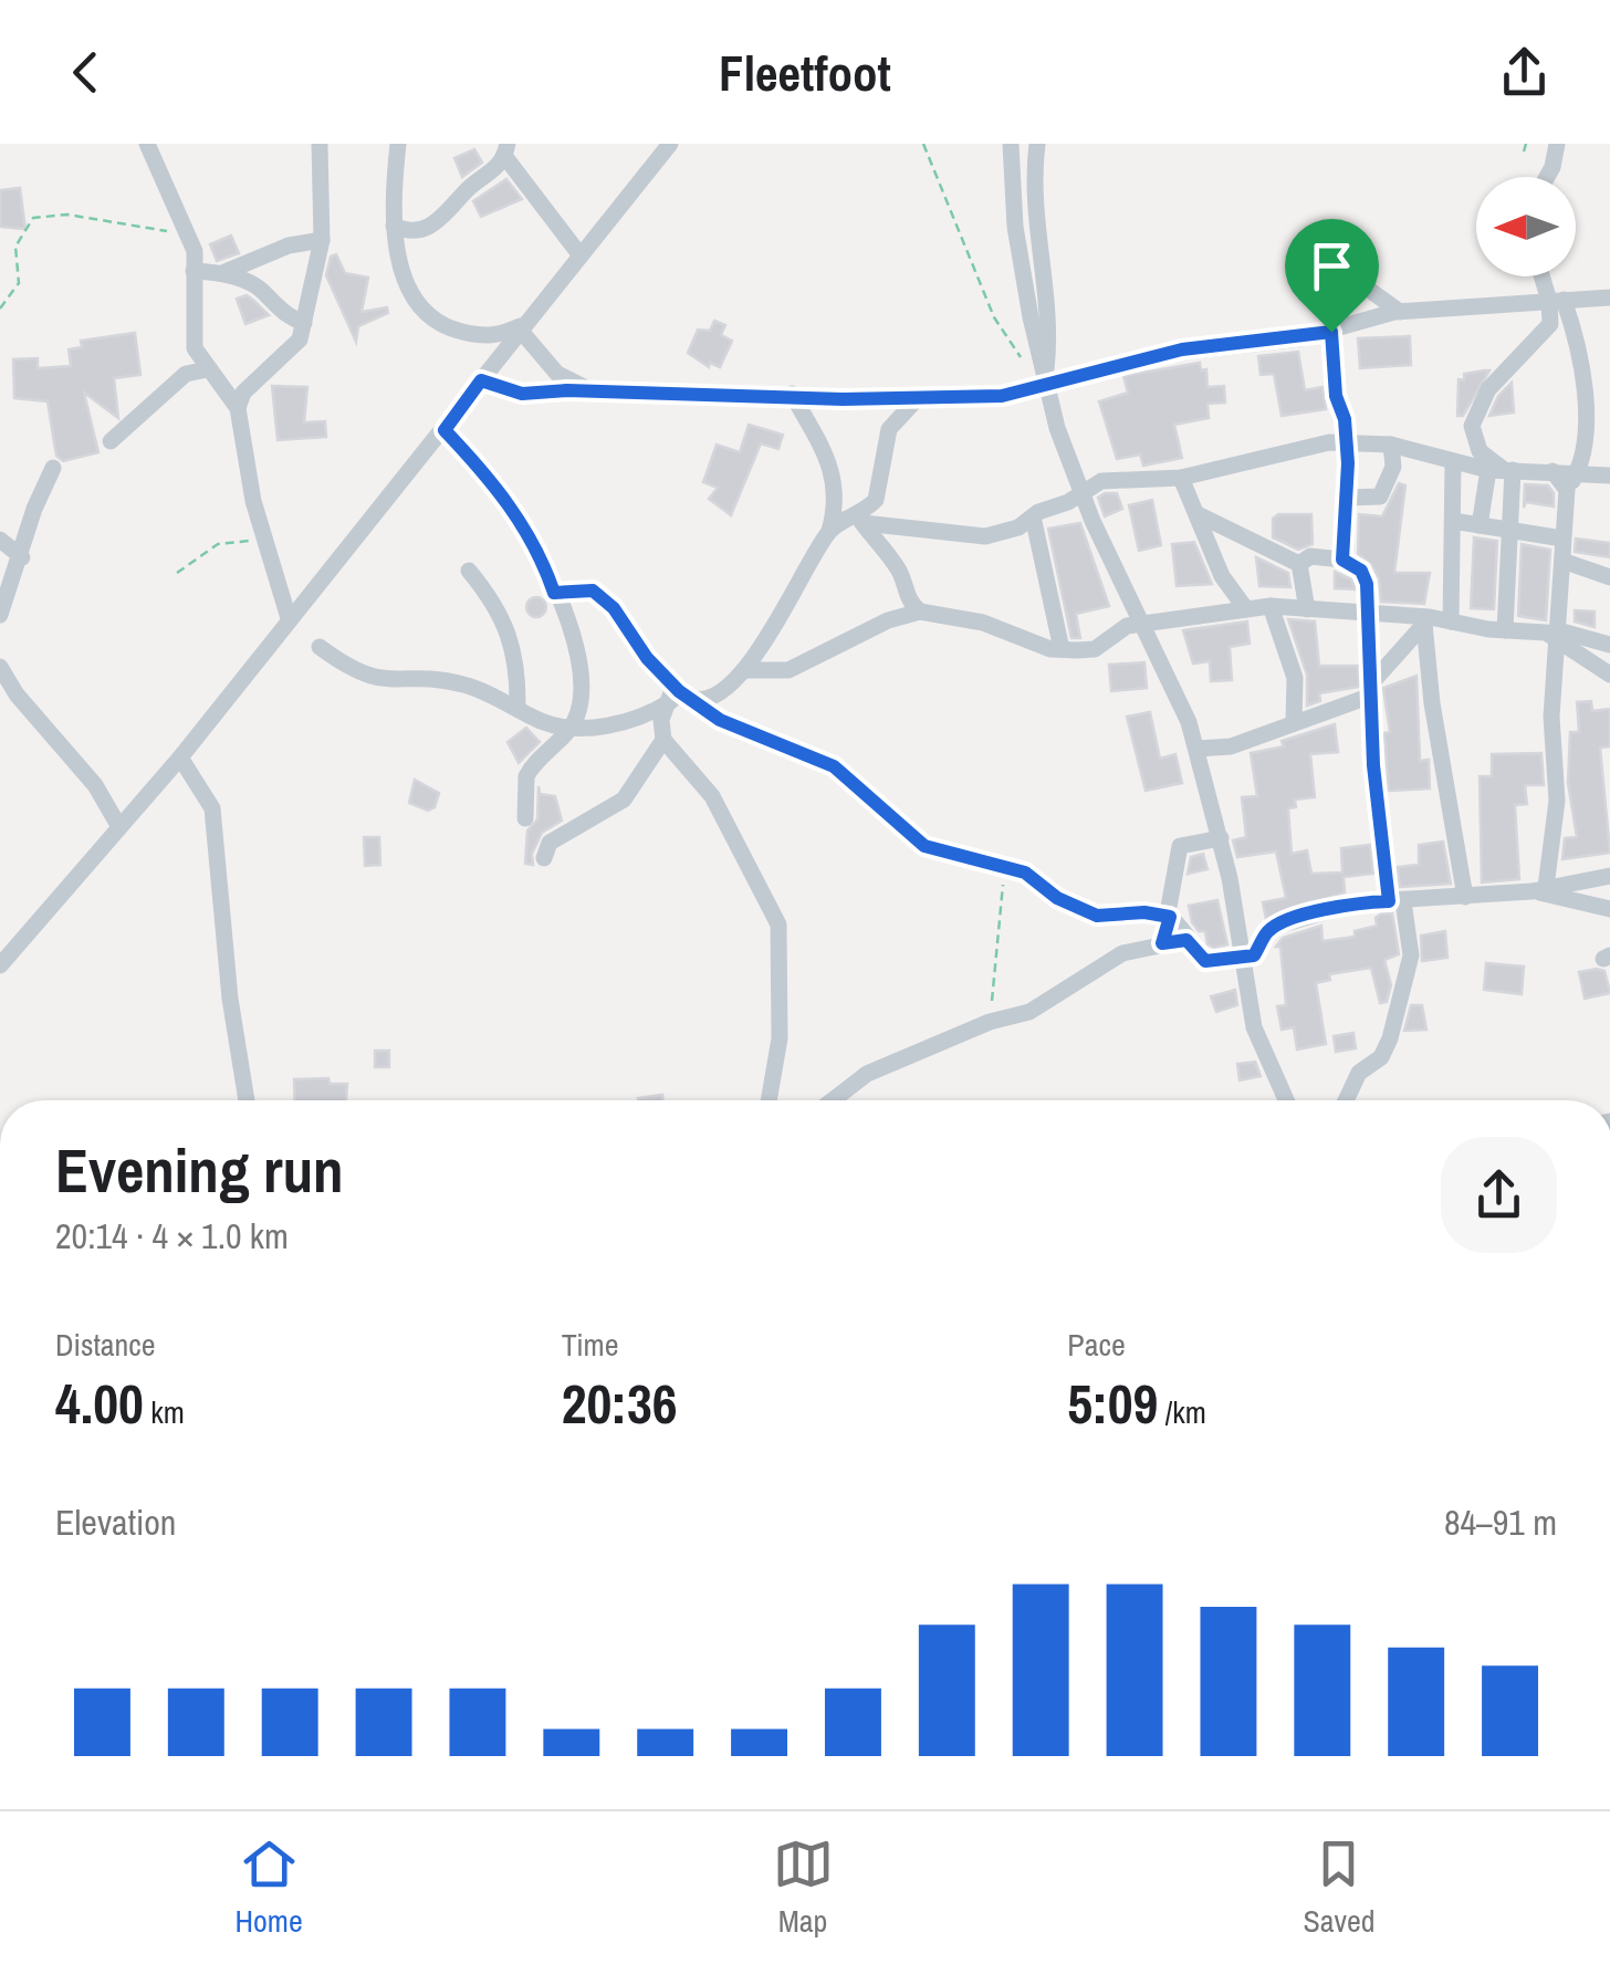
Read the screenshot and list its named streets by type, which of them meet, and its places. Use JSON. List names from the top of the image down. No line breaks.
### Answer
{"north":"left","page":{"header":"Fleetfoot","heading":["Evening run","20:14 · 4 × 1.0 km"],"stats":[["Distance","4.00 km"],["Time","20:36"],["Pace","5:09 /km"]],"chart":["Elevation","84–91 m"],"tabs":["Home","Map","Saved"]}}
